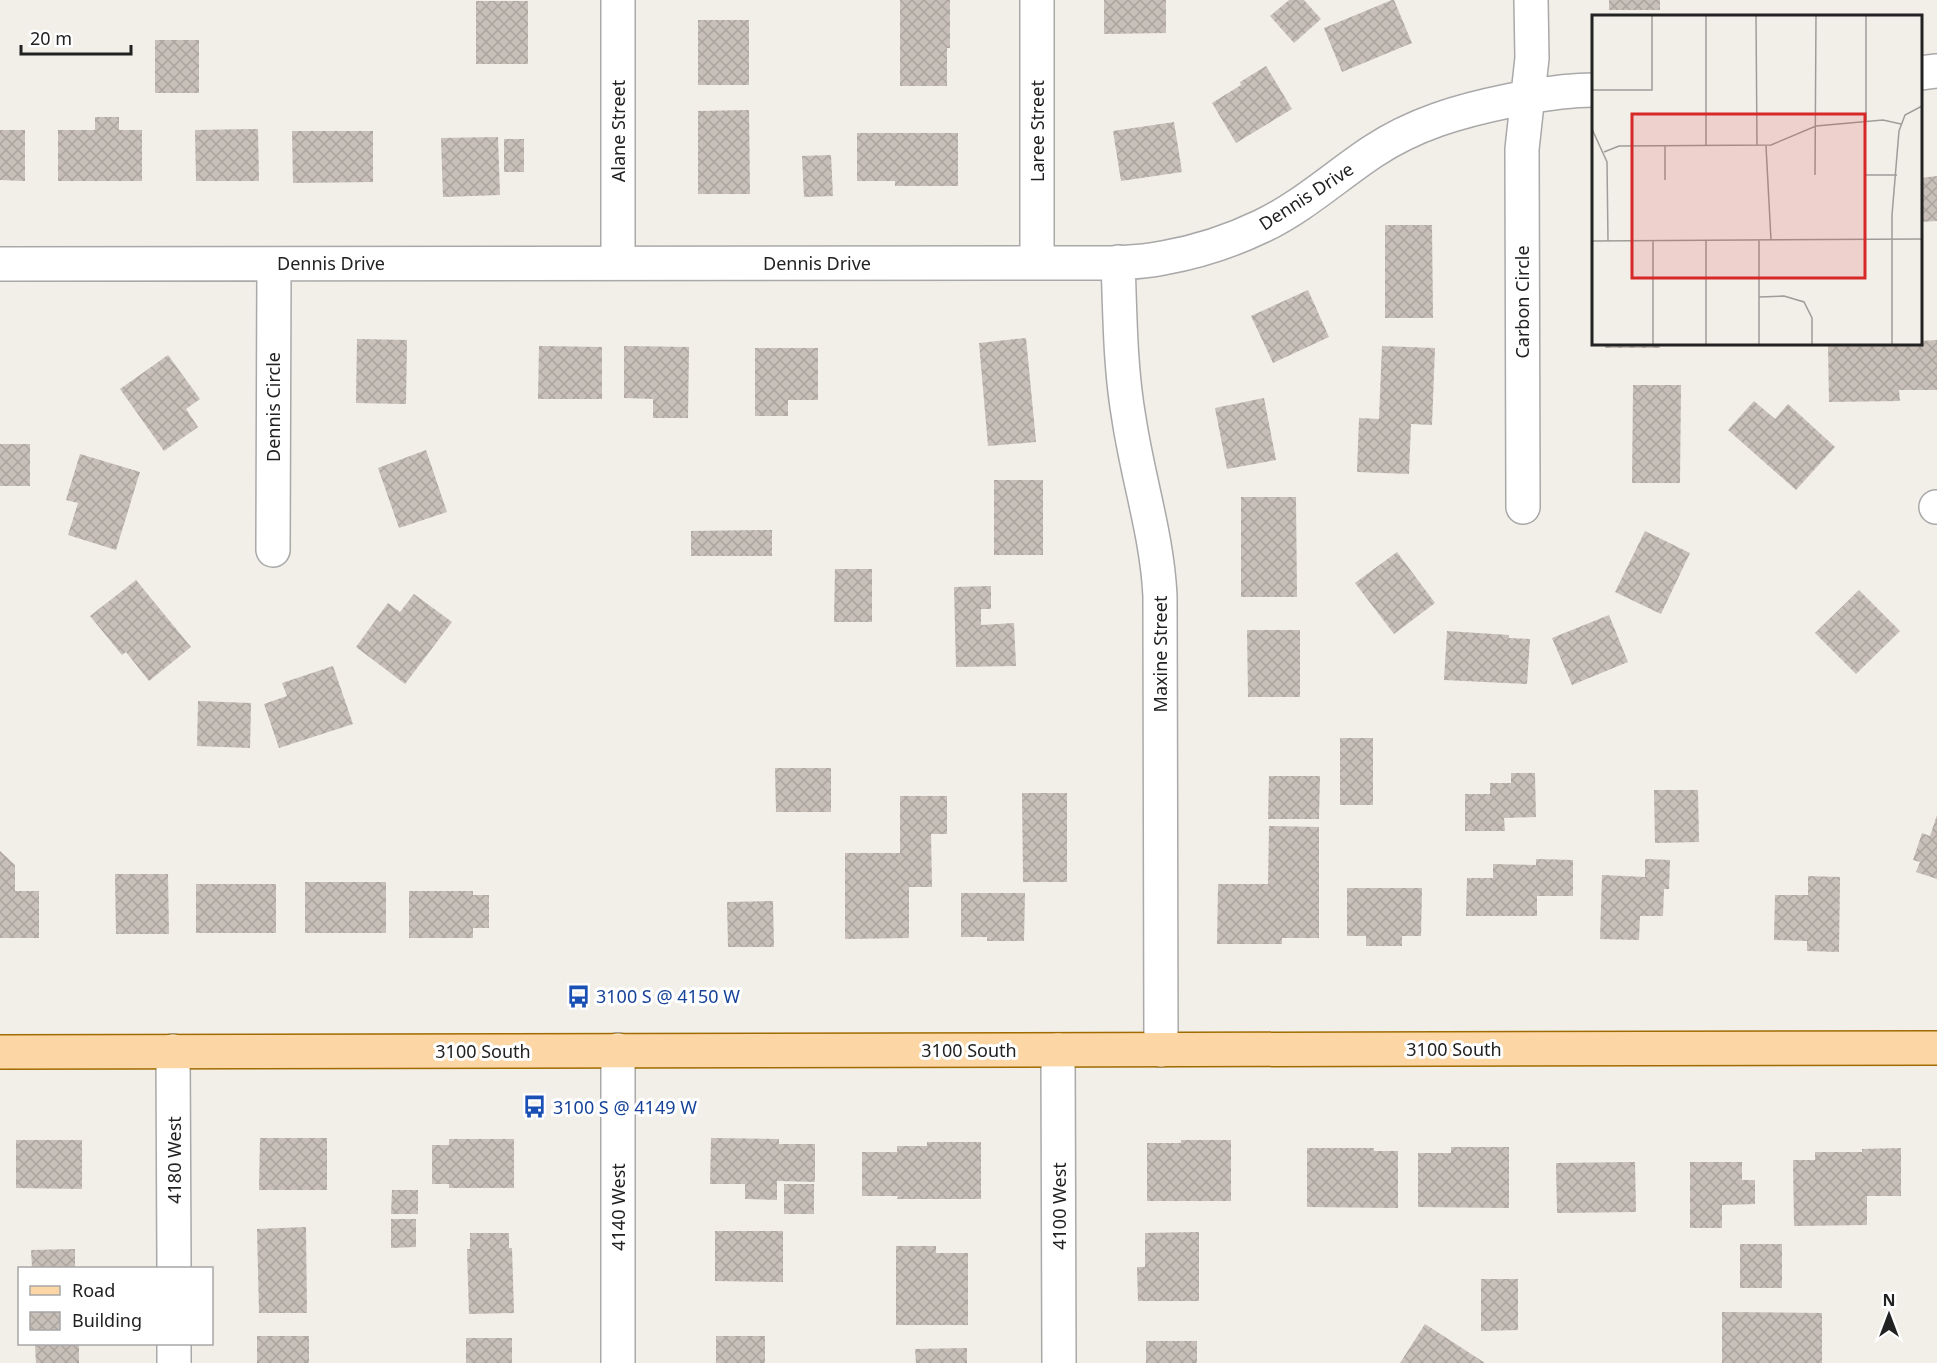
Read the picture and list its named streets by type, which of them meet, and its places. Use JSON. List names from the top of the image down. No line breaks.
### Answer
{"streets":{"main road":["3100 South"],"street":["Alane Street","Laree Street","Dennis Drive","Carbon Circle","Dennis Circle","Maxine Street","4180 West","4100 West","4140 West"]},"crossings":[["Alane Street","Dennis Drive"],["Laree Street","Dennis Drive"],["Dennis Drive","Carbon Circle"],["Dennis Drive","Dennis Circle"],["Dennis Drive","Maxine Street"],["Maxine Street","3100 South"],["3100 South","4180 West"],["3100 South","4100 West"],["3100 South","4140 West"]],"places":{"bus stop":["3100 S @ 4150 W","3100 S @ 4149 W"]},"legend":["Road","Building"],"scale_bar":"20 m","north":"top"}
